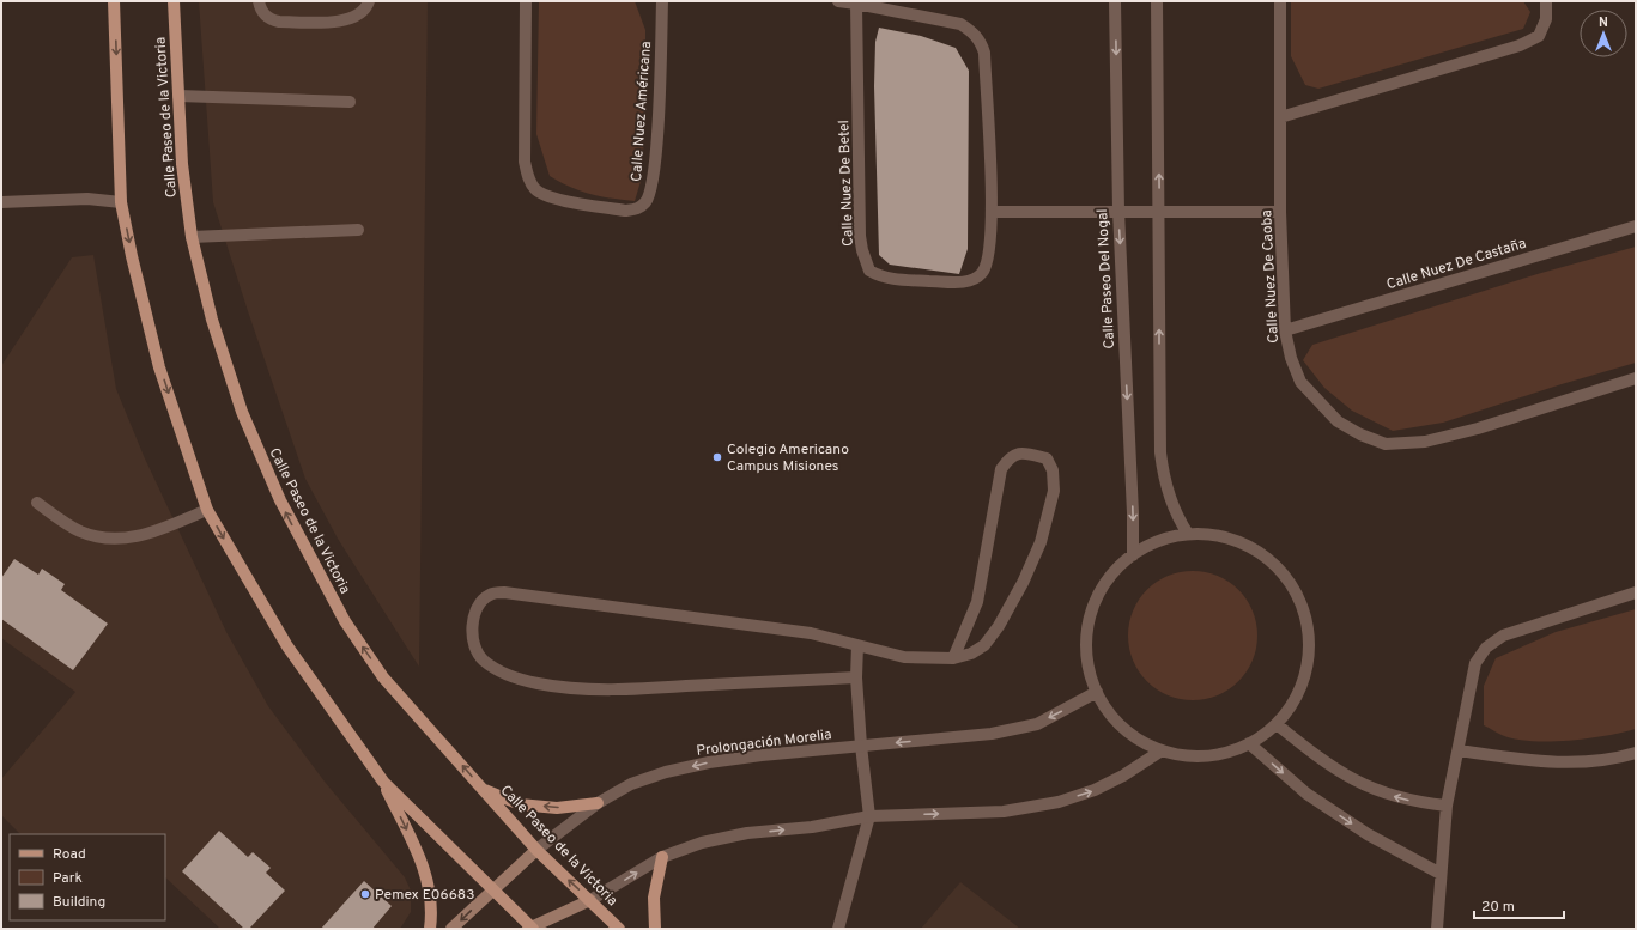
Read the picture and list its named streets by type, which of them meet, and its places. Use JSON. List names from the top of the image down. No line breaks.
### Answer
{"streets":{"main road":["Calle Paseo de la Victoria","Prolongación Morelia"],"street":["Calle Nuez Américana","Calle Nuez De Betel","Calle Nuez De Castaña","Calle Nuez De Caoba","Calle Paseo Del Nogal"]},"crossings":[["Calle Paseo de la Victoria","Prolongación Morelia"],["Calle Nuez De Castaña","Calle Nuez De Caoba"]],"places":["Colegio Americano Campus Misiones","Pemex E06683"],"legend":["Road","Park","Building"],"scale_bar":"20 m","north":"top"}
